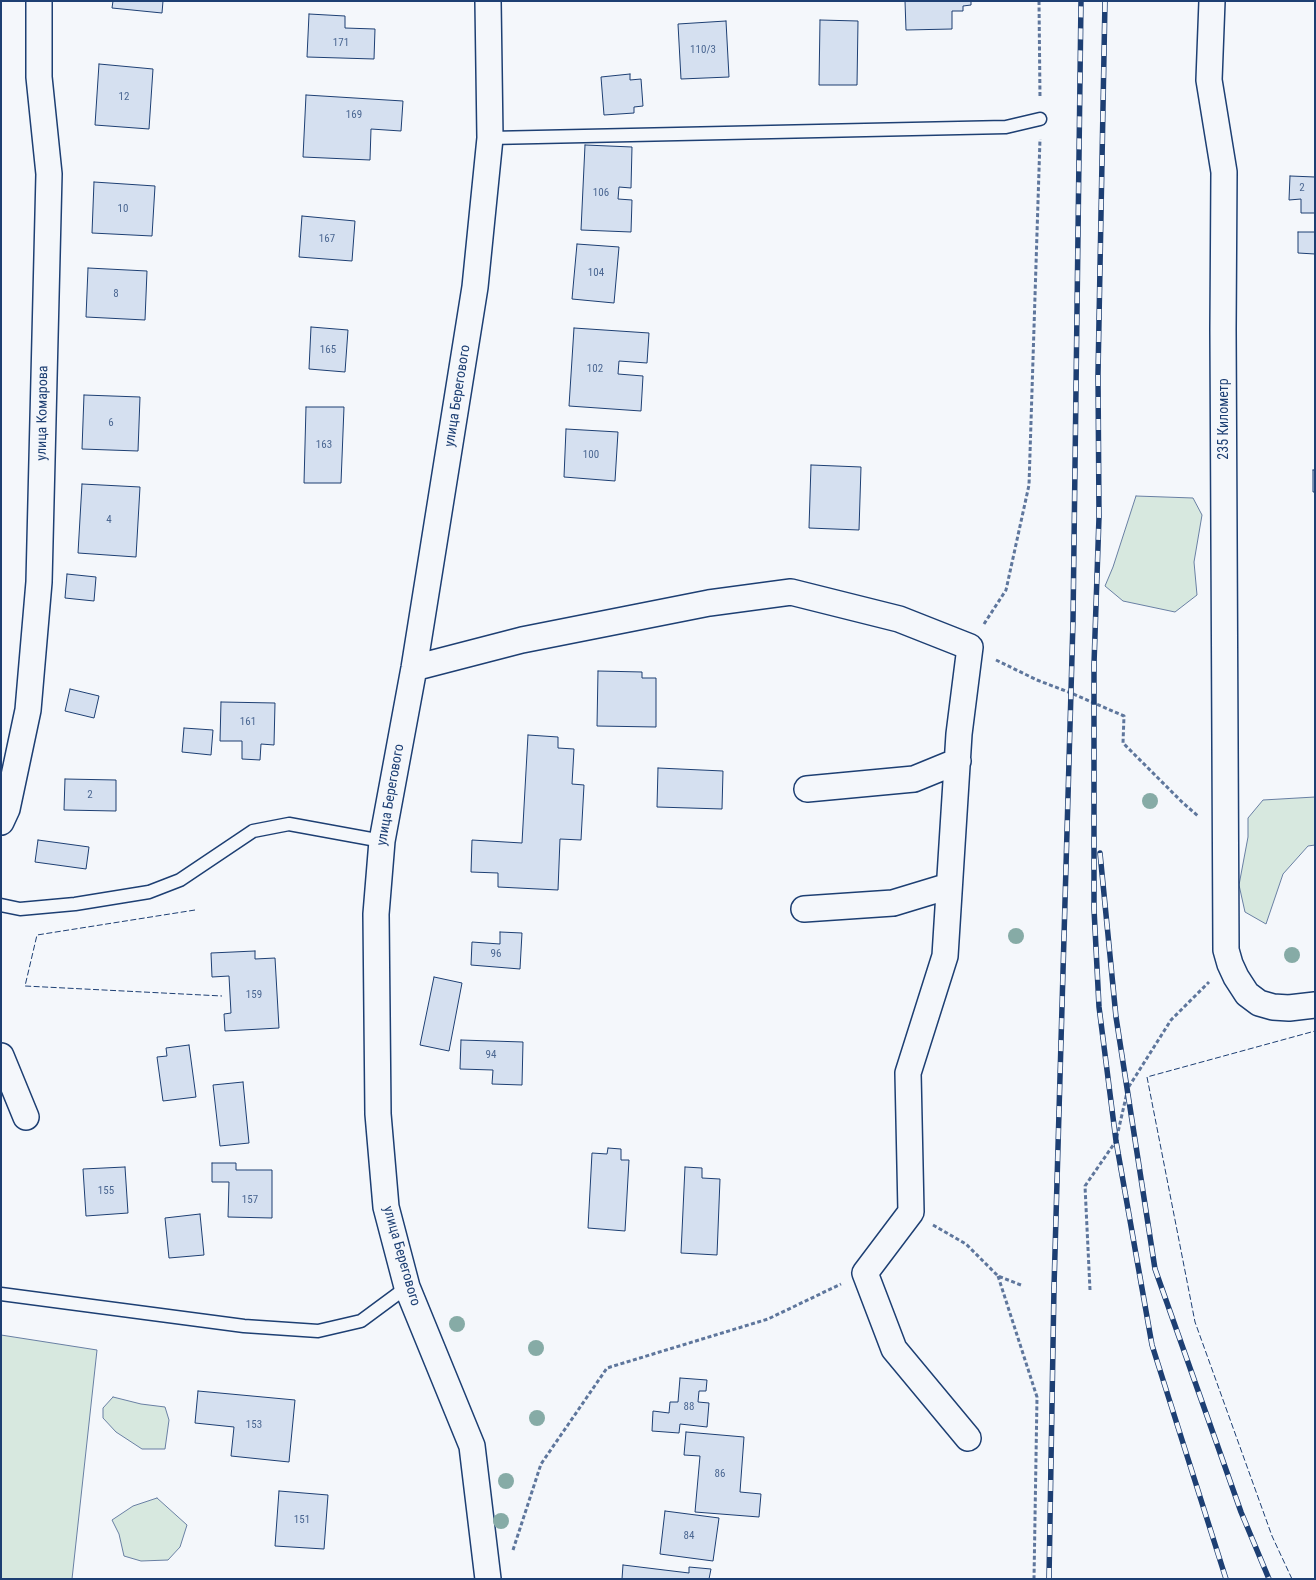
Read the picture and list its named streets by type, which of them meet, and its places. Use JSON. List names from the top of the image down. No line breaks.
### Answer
{"streets":{"street":["улица Берегового","улица Комарова","235 Километр"]},"house_numbers":["171","110/3","12","169","2","106","10","167","104","8","165","102","6","163","100","4","161","2","96","159","94","155","157","88","153","86","151","84"]}
